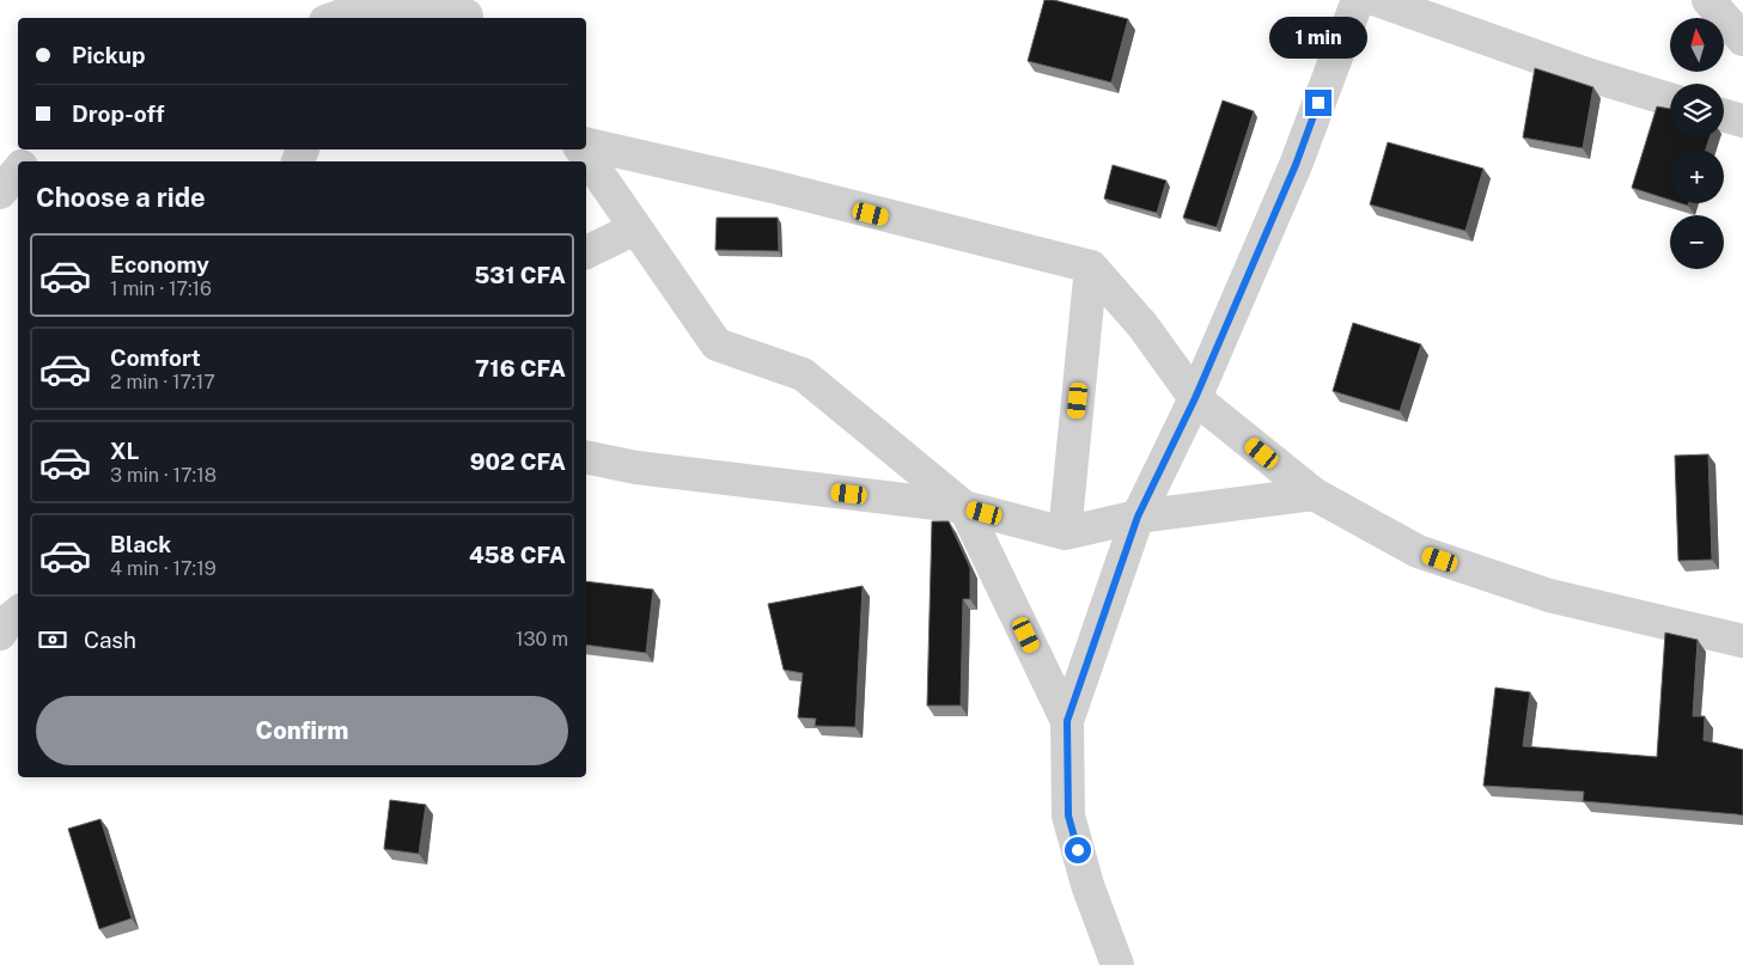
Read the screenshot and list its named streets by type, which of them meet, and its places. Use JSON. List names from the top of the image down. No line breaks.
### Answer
{"north":"top","page":{"bubble":"1 min","map_buttons":["+","−"],"banner":["Pickup","Drop-off"],"heading":"Choose a ride","list":[{"name":"Economy","note":"1 min · 17:16","value":"531 CFA"},{"name":"Comfort","note":"2 min · 17:17","value":"716 CFA"},{"name":"XL","note":"3 min · 17:18","value":"902 CFA"},{"name":"Black","note":"4 min · 17:19","value":"458 CFA"}],"pay":["Cash","130 m"],"buttons":"Confirm"}}
